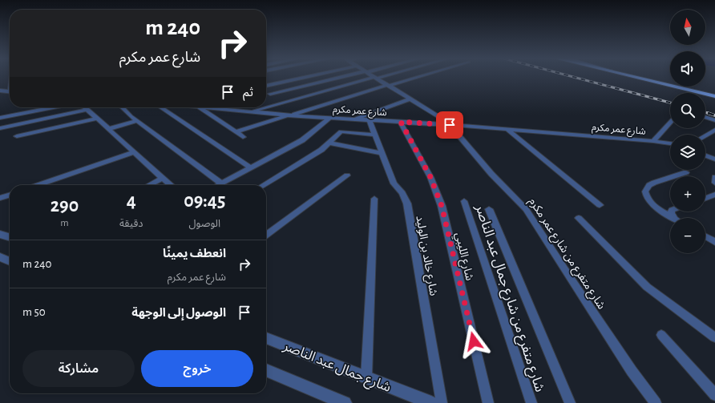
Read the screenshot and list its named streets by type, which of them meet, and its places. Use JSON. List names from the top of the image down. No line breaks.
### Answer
{"streets":{"street":["شارع عمر مكرم","شارع متفرع من شارع عمر مكرم","شارع خالد بن الوليد","شارع الليبي","شارع متفرع من شارع جمال عبد الناصر","شارع جمال عبد الناصر"]},"crossings":[["شارع عمر مكرم","شارع متفرع من شارع عمر مكرم"],["شارع عمر مكرم","شارع خالد بن الوليد"],["شارع عمر مكرم","شارع الليبي"]],"north":"top","page":{"map_buttons":["+","−"],"turn":["240 m","شارع عمر مكرم"],"then":"ثم","eta":["09:45","الوصول","4","دقيقة","290","m"],"list":[{"name":"انعطف يمينًا","note":"شارع عمر مكرم","value":"240 m"},{"name":"الوصول إلى الوجهة","value":"50 m"}],"buttons":["خروج","مشاركة"]}}
